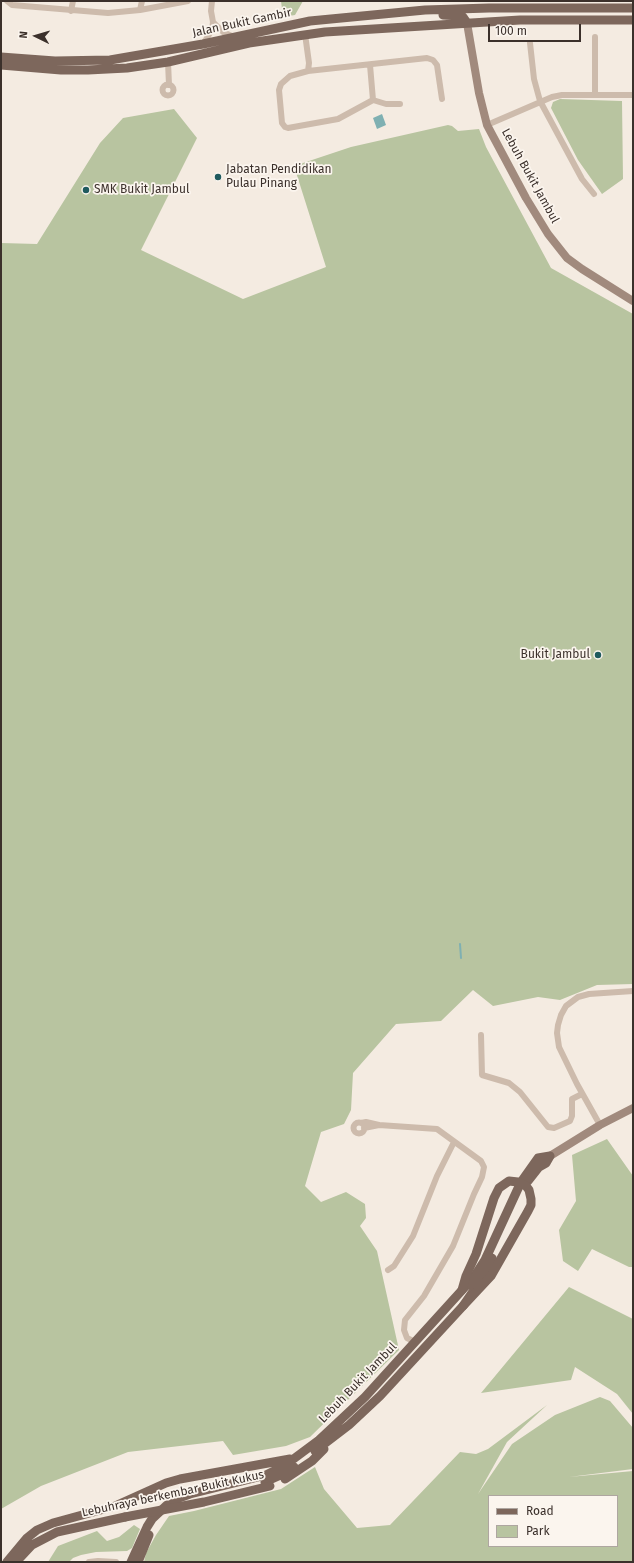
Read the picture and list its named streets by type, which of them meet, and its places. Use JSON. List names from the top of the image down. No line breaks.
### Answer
{"streets":{"main road":["Jalan Bukit Gambir","Lebuh Bukit Jambul","Lebuhraya berkembar Bukit Kukus"]},"crossings":[["Jalan Bukit Gambir","Lebuh Bukit Jambul"],["Lebuh Bukit Jambul","Lebuhraya berkembar Bukit Kukus"]],"places":["Jabatan Pendidikan Pulau Pinang","SMK Bukit Jambul","Bukit Jambul"],"legend":["Road","Park"],"scale_bar":"100 m","north":"left"}
